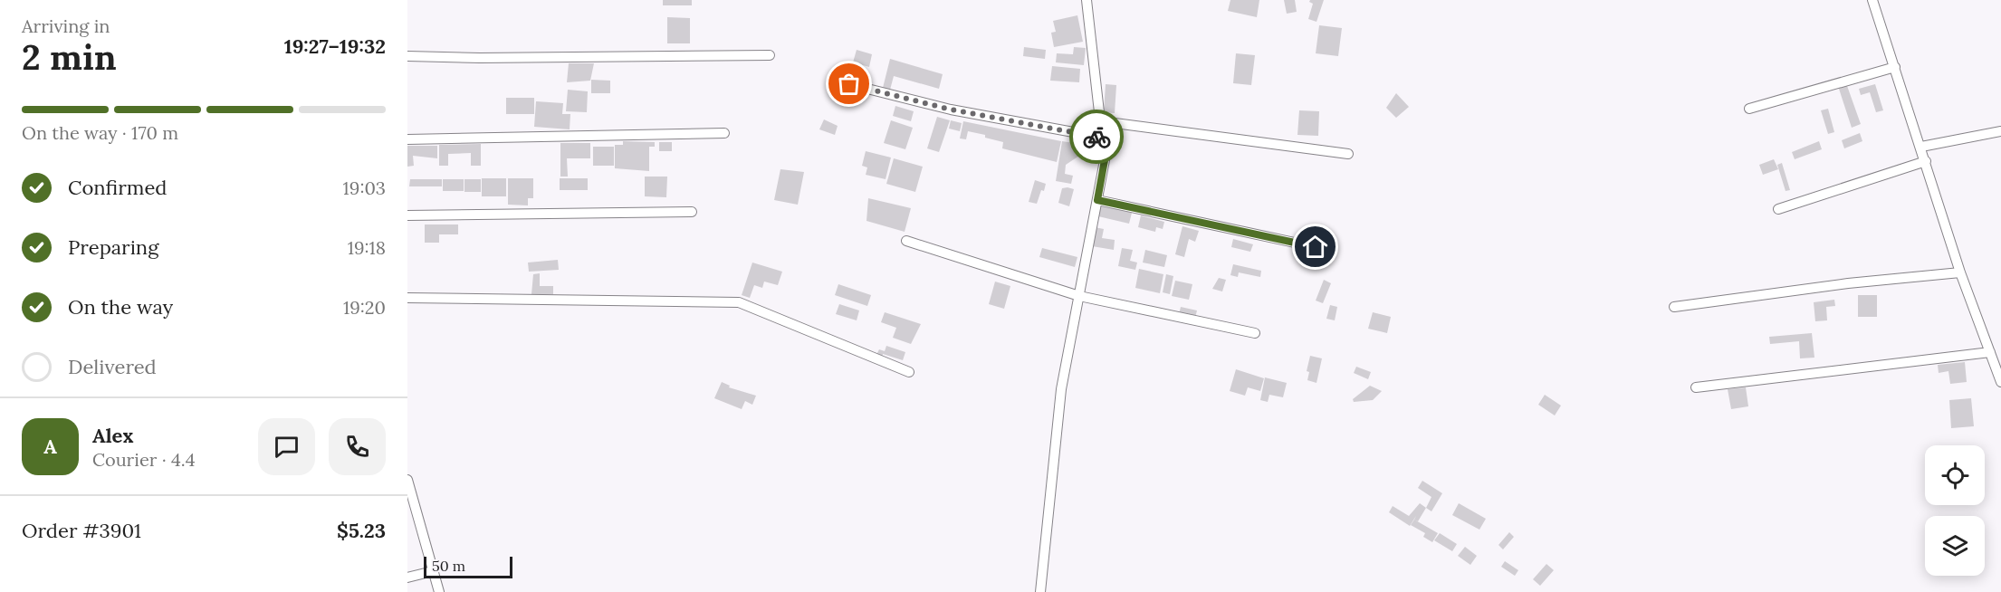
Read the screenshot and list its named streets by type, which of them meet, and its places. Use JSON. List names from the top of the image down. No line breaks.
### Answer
{"scale_bar":"50 m","page":{"heading":["2 min","Arriving in","19:27–19:32"],"panel":["Alex","Courier · 4.4","Order #3901","$5.23"],"bar":"On the way · 170 m","list":[["Confirmed","19:03"],["Preparing","19:18"],["On the way","19:20"],"Delivered"],"round":"A","scale":"50 m"}}
